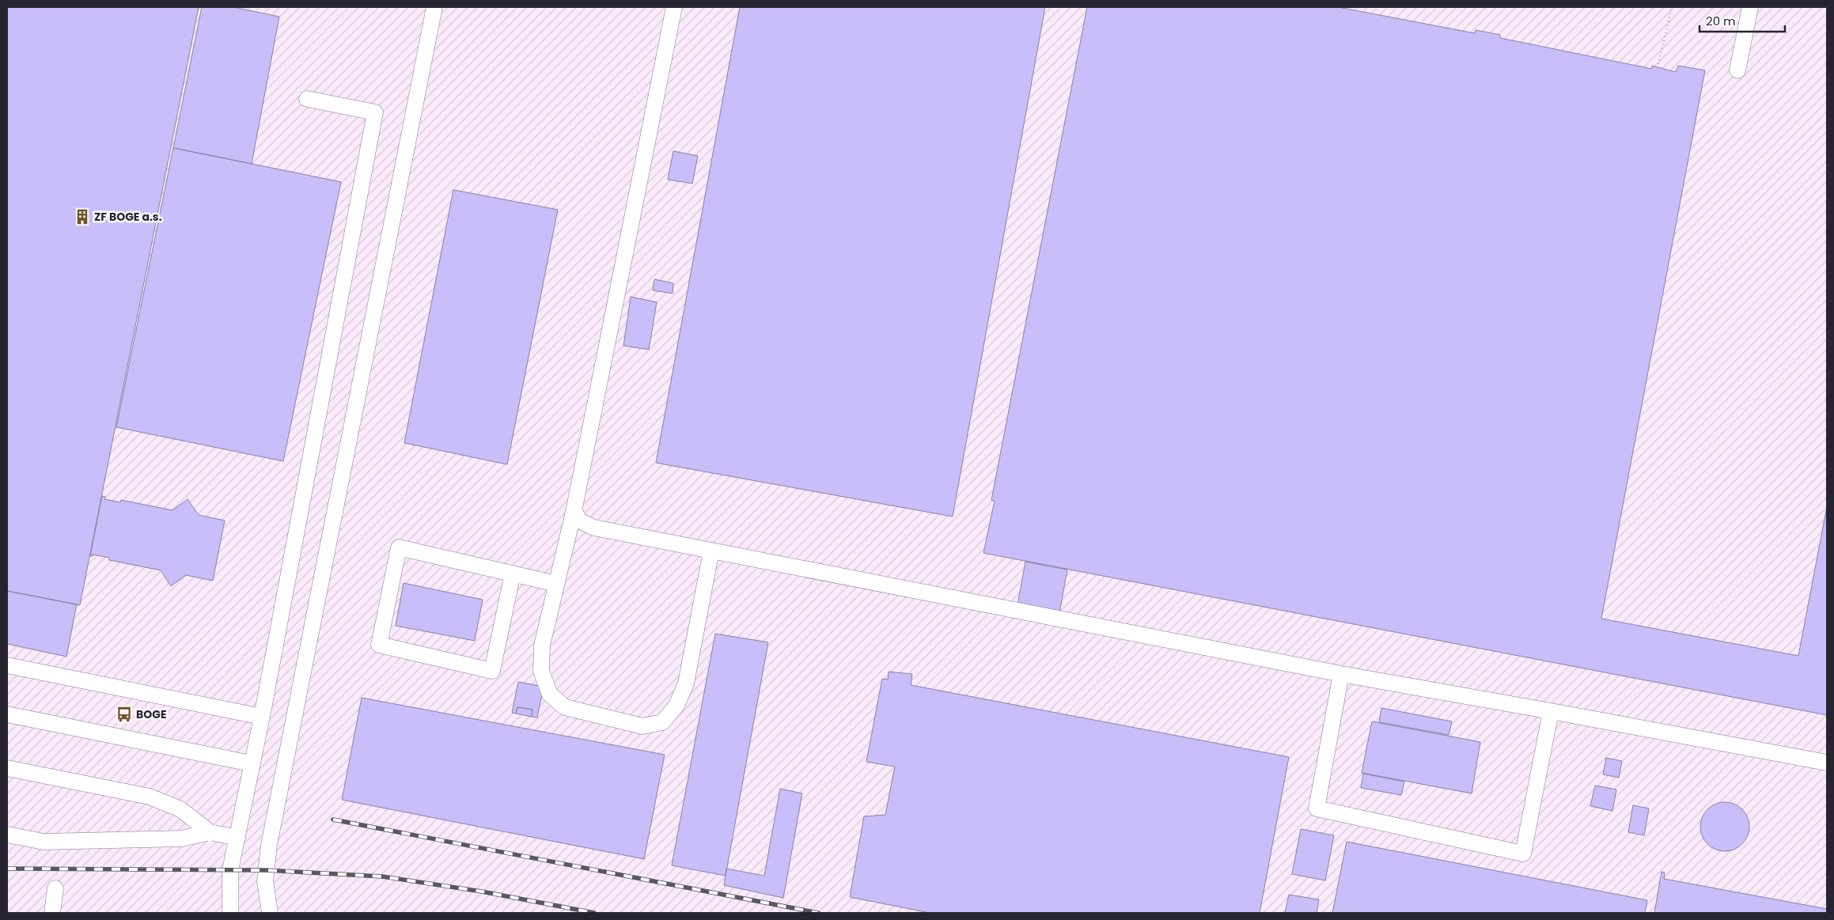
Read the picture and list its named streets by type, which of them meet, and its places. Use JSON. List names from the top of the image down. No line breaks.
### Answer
{"places":{"building":["ZF BOGE a.s."],"bus stop":["BOGE"]},"scale_bar":"20 m"}
